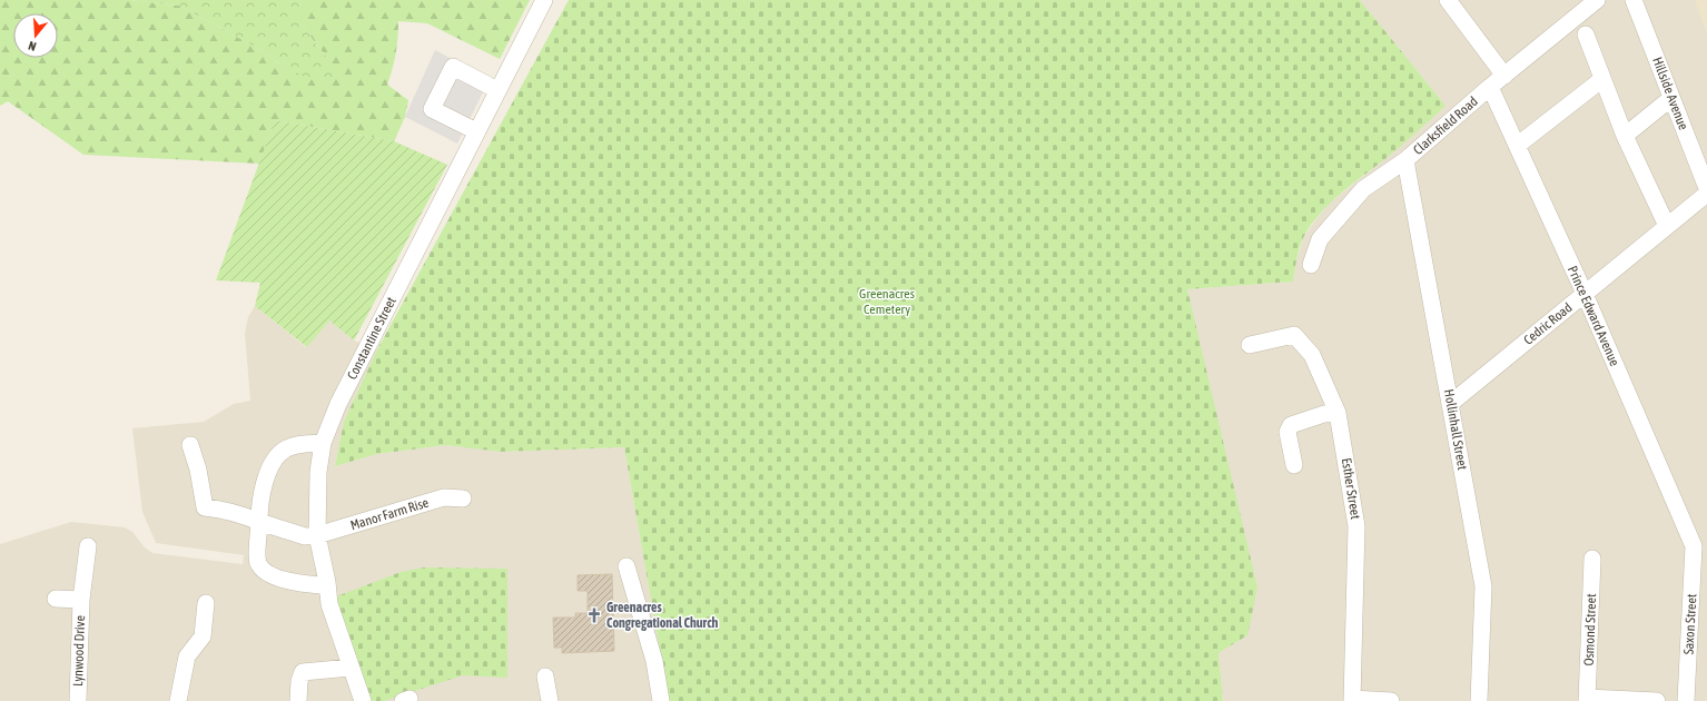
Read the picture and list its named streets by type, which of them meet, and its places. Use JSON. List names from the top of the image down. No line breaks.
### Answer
{"streets":{"street":["Hillside Avenue","Clarksfield Road","Prince Edward Avenue","Cedric Road","Constantine Street","Hollinhall Street","Esther Street","Manor Farm Rise","Saxon Street","Osmond Street","Lynwood Drive"]},"crossings":[["Clarksfield Road","Prince Edward Avenue"],["Clarksfield Road","Hollinhall Street"],["Prince Edward Avenue","Cedric Road"],["Prince Edward Avenue","Saxon Street"],["Cedric Road","Hollinhall Street"],["Constantine Street","Manor Farm Rise"]],"parks":["Greenacres Cemetery"],"places":{"church":["Greenacres Congregational Church"]},"north":"bottom"}
